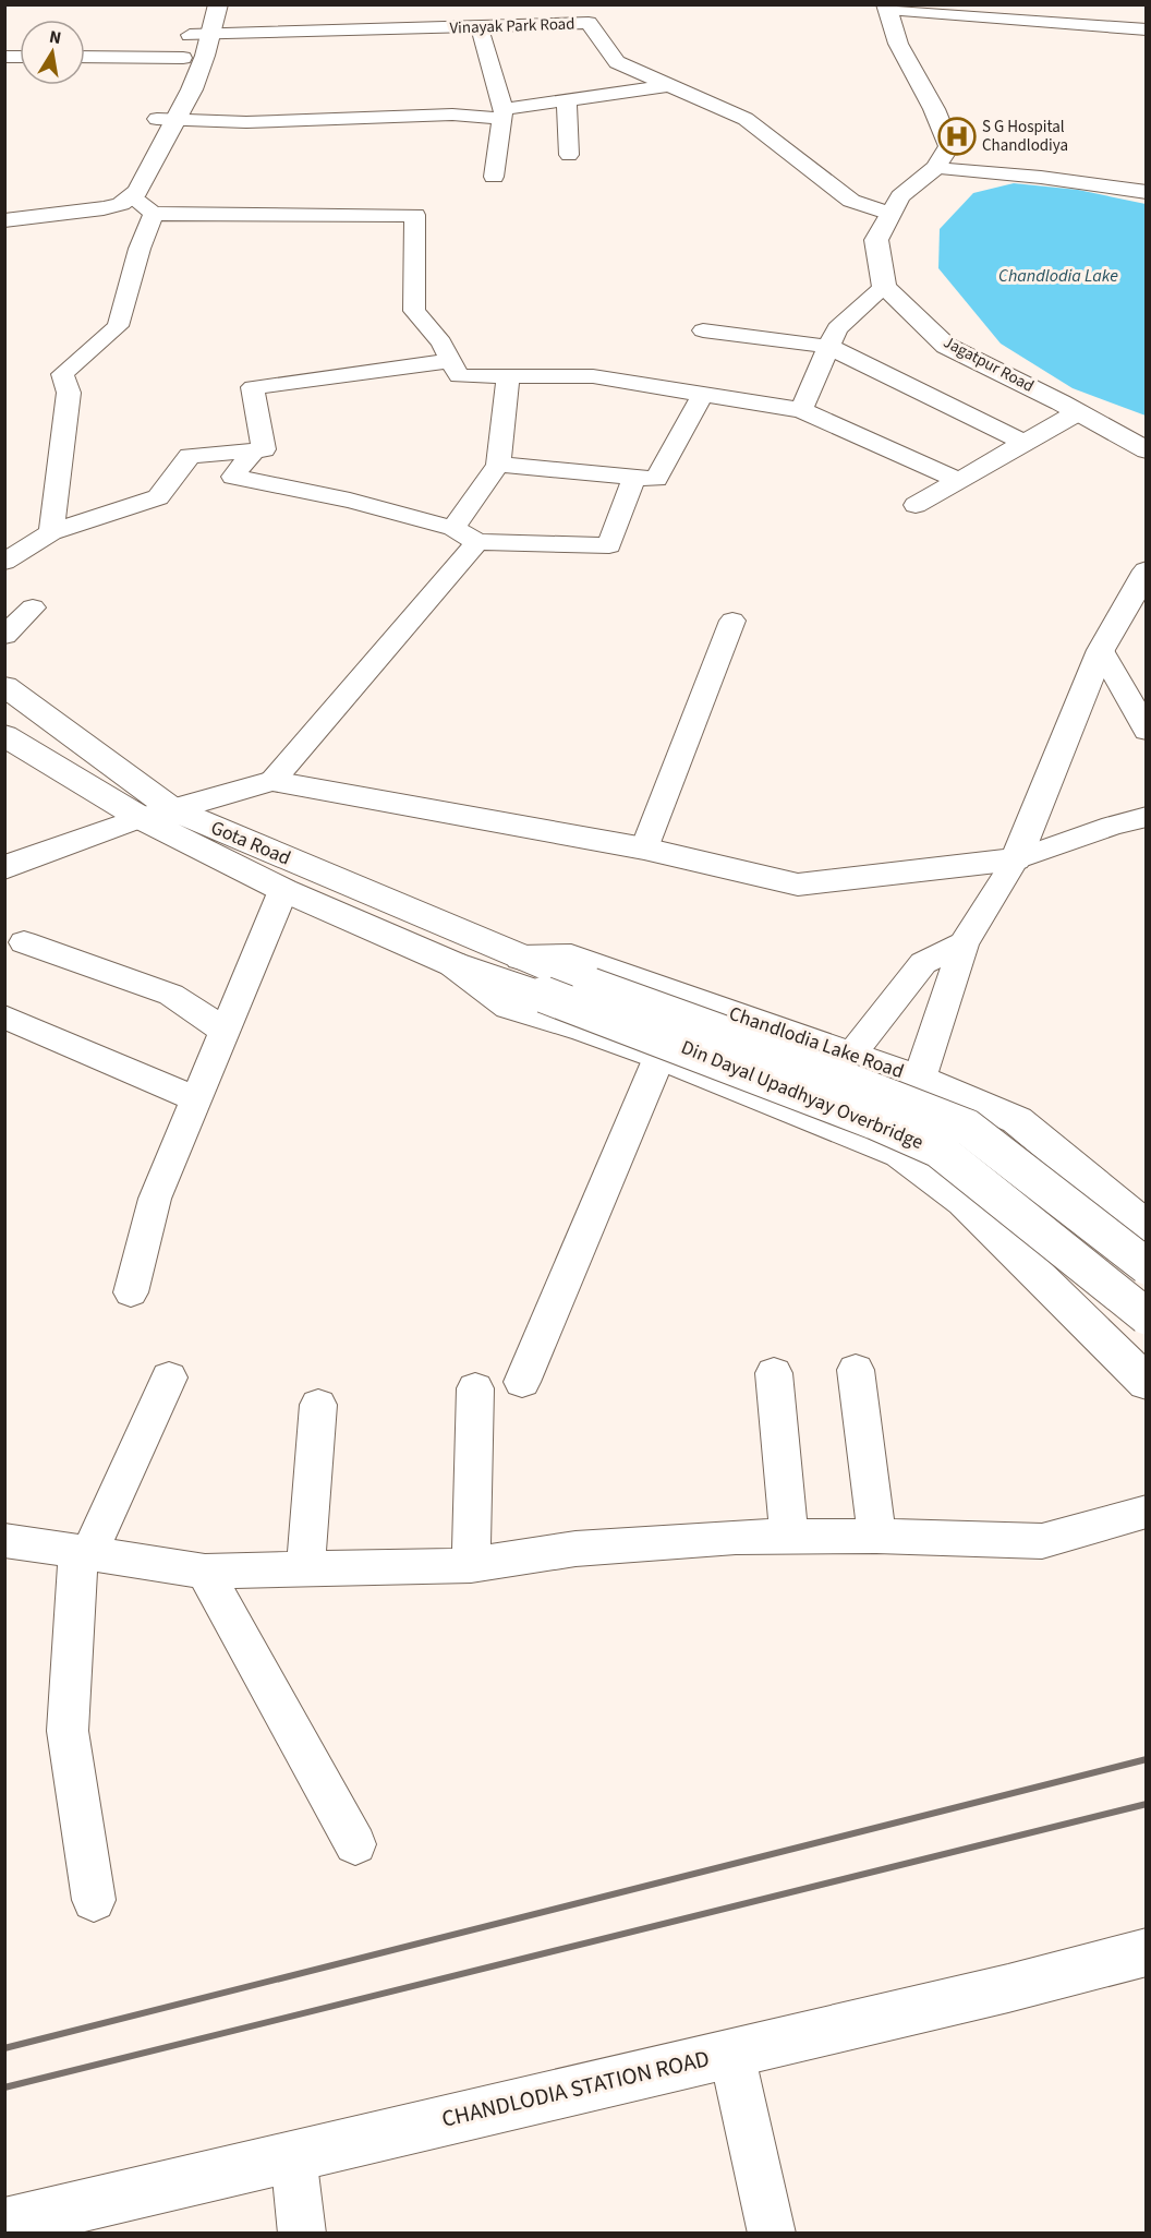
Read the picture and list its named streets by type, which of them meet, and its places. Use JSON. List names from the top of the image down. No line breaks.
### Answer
{"streets":{"street":["Vinayak Park Road","Jagatpur Road","Gota Road","Chandlodia Lake Road","Din Dayal Upadhyay Overbridge","CHANDLODIA STATION ROAD"]},"crossings":[["Gota Road","Chandlodia Lake Road"],["Gota Road","Din Dayal Upadhyay Overbridge"],["Chandlodia Lake Road","Din Dayal Upadhyay Overbridge"]],"water":["Chandlodia Lake"],"places":{"hospital":["S G Hospital Chandlodiya"]},"north":"top"}
